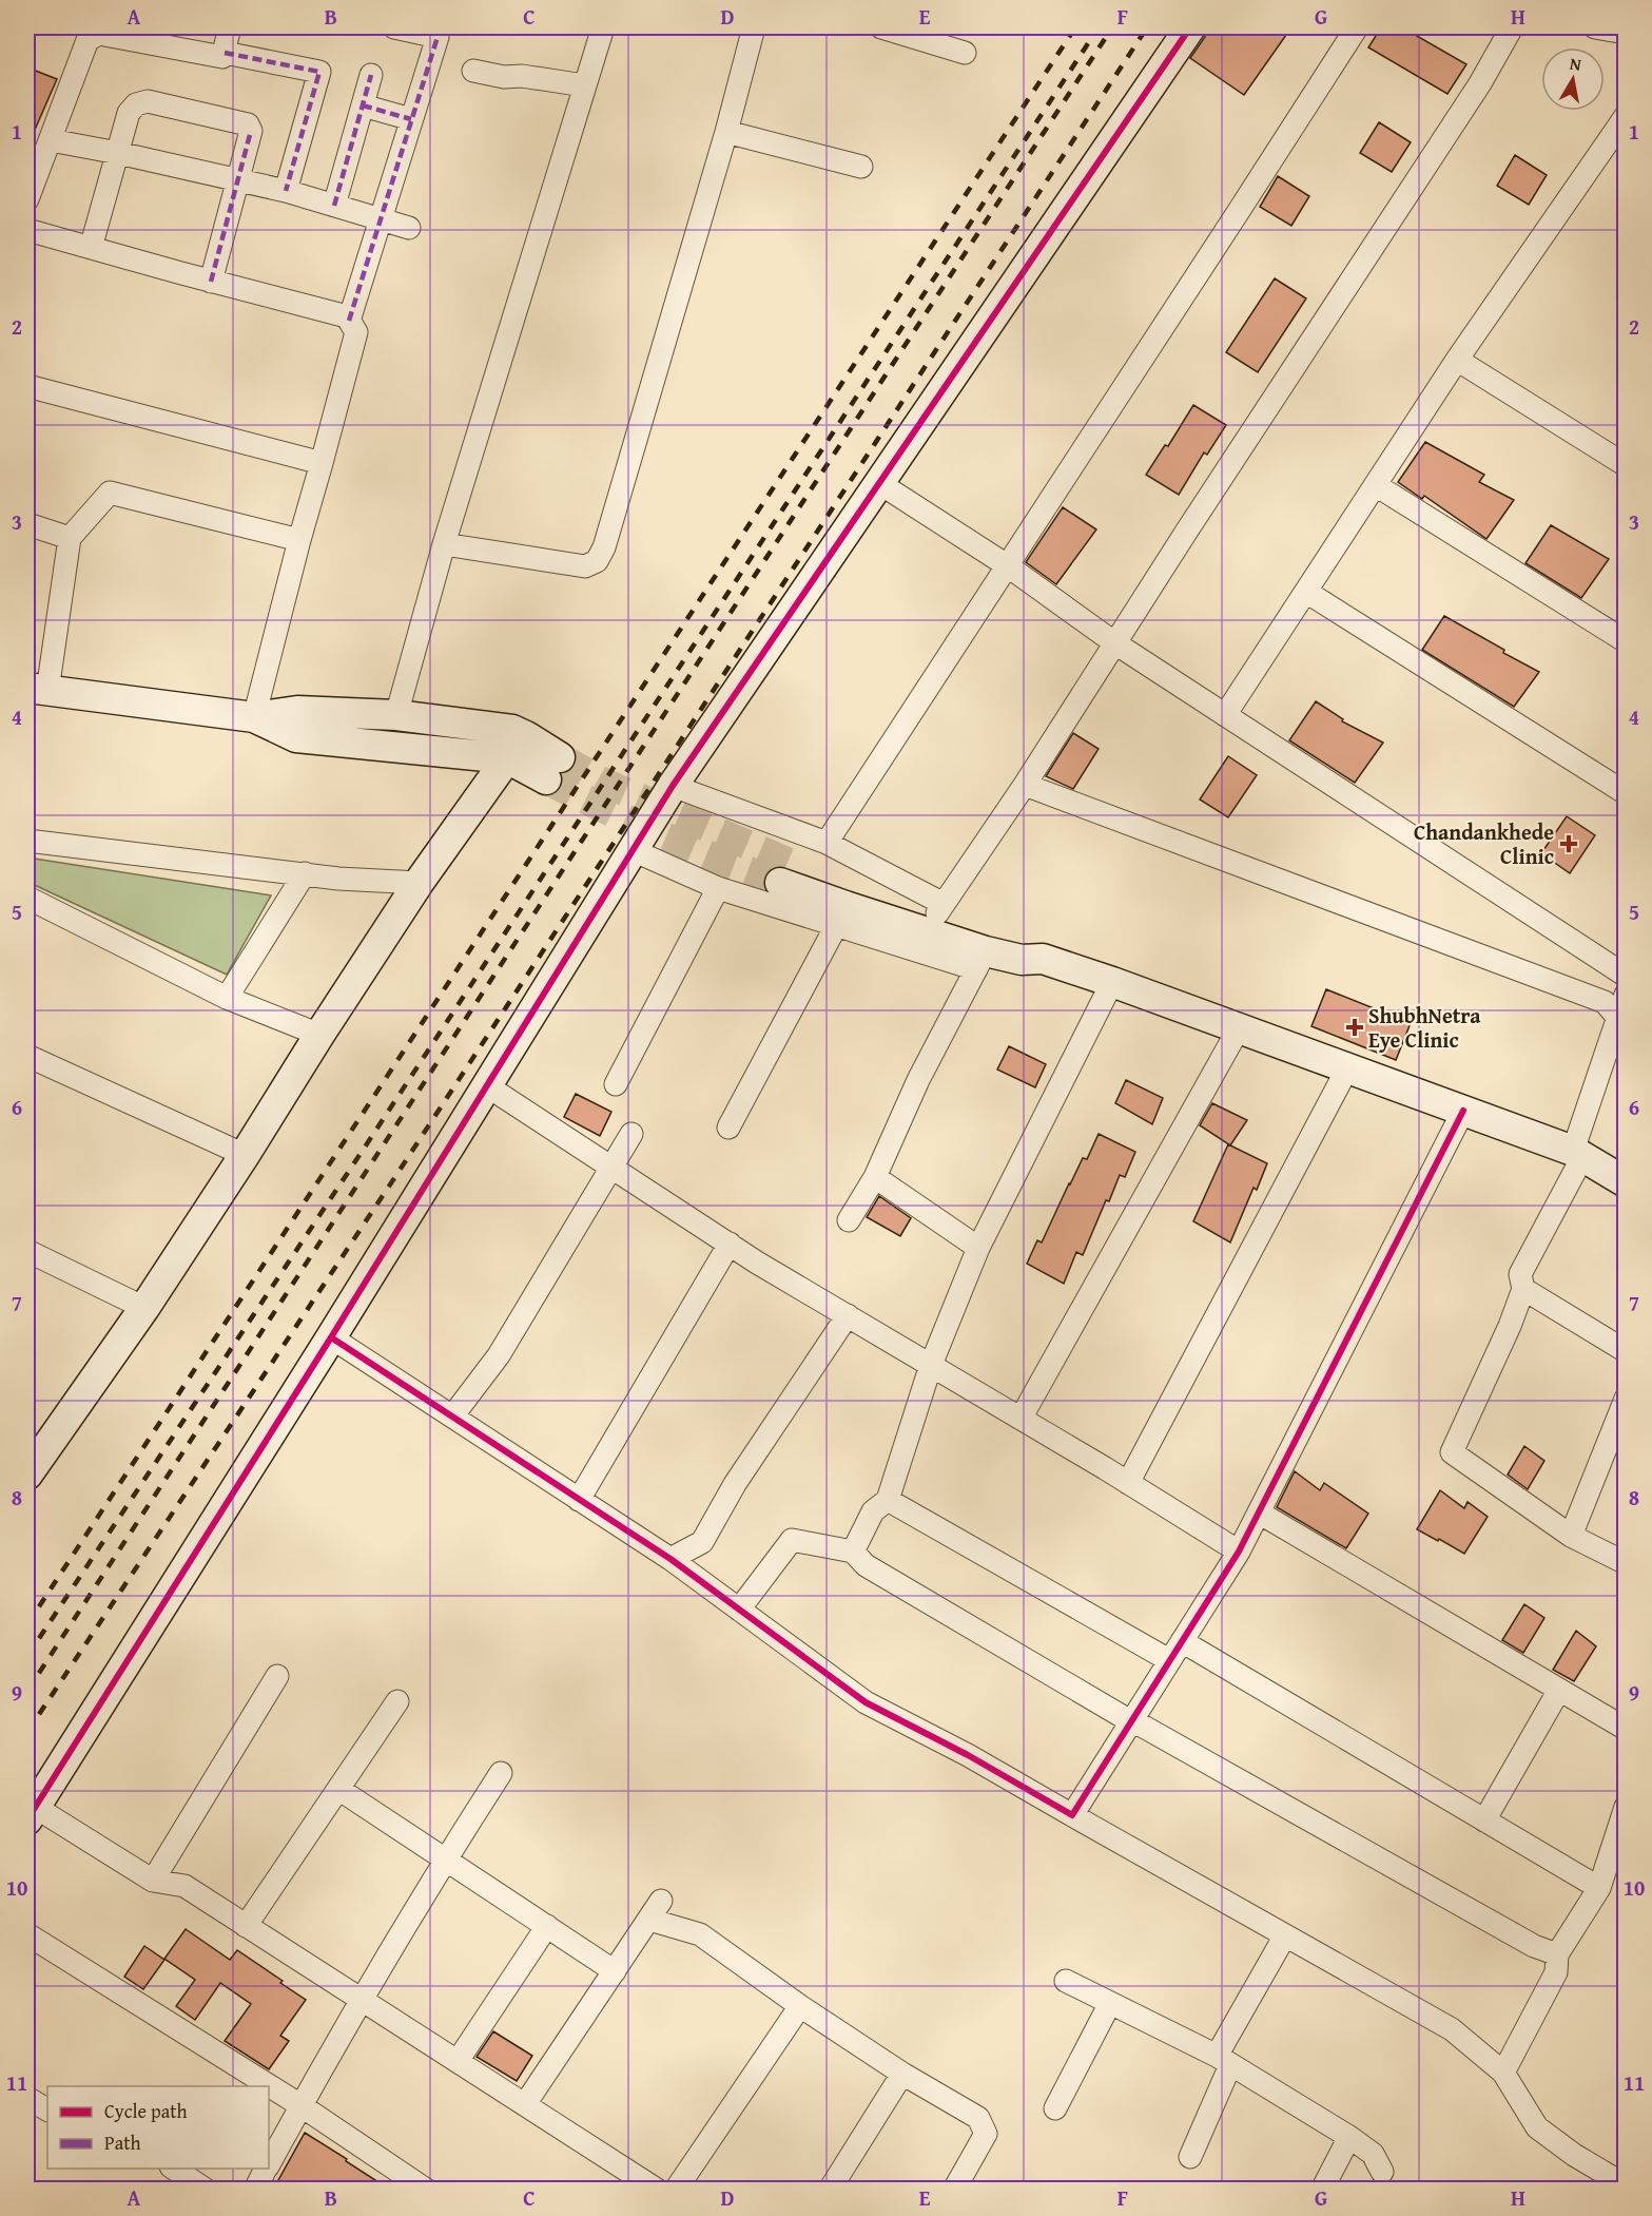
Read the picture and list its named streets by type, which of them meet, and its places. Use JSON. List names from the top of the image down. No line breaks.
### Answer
{"places":{"health":["Chandankhede Clinic","ShubhNetra Eye Clinic"]},"legend":["Cycle path","Path"],"north":"top","grid":{"columns":["A","B","C","D","E","F","G","H"],"rows":["1","2","3","4","5","6","7","8","9","10","11"]}}
